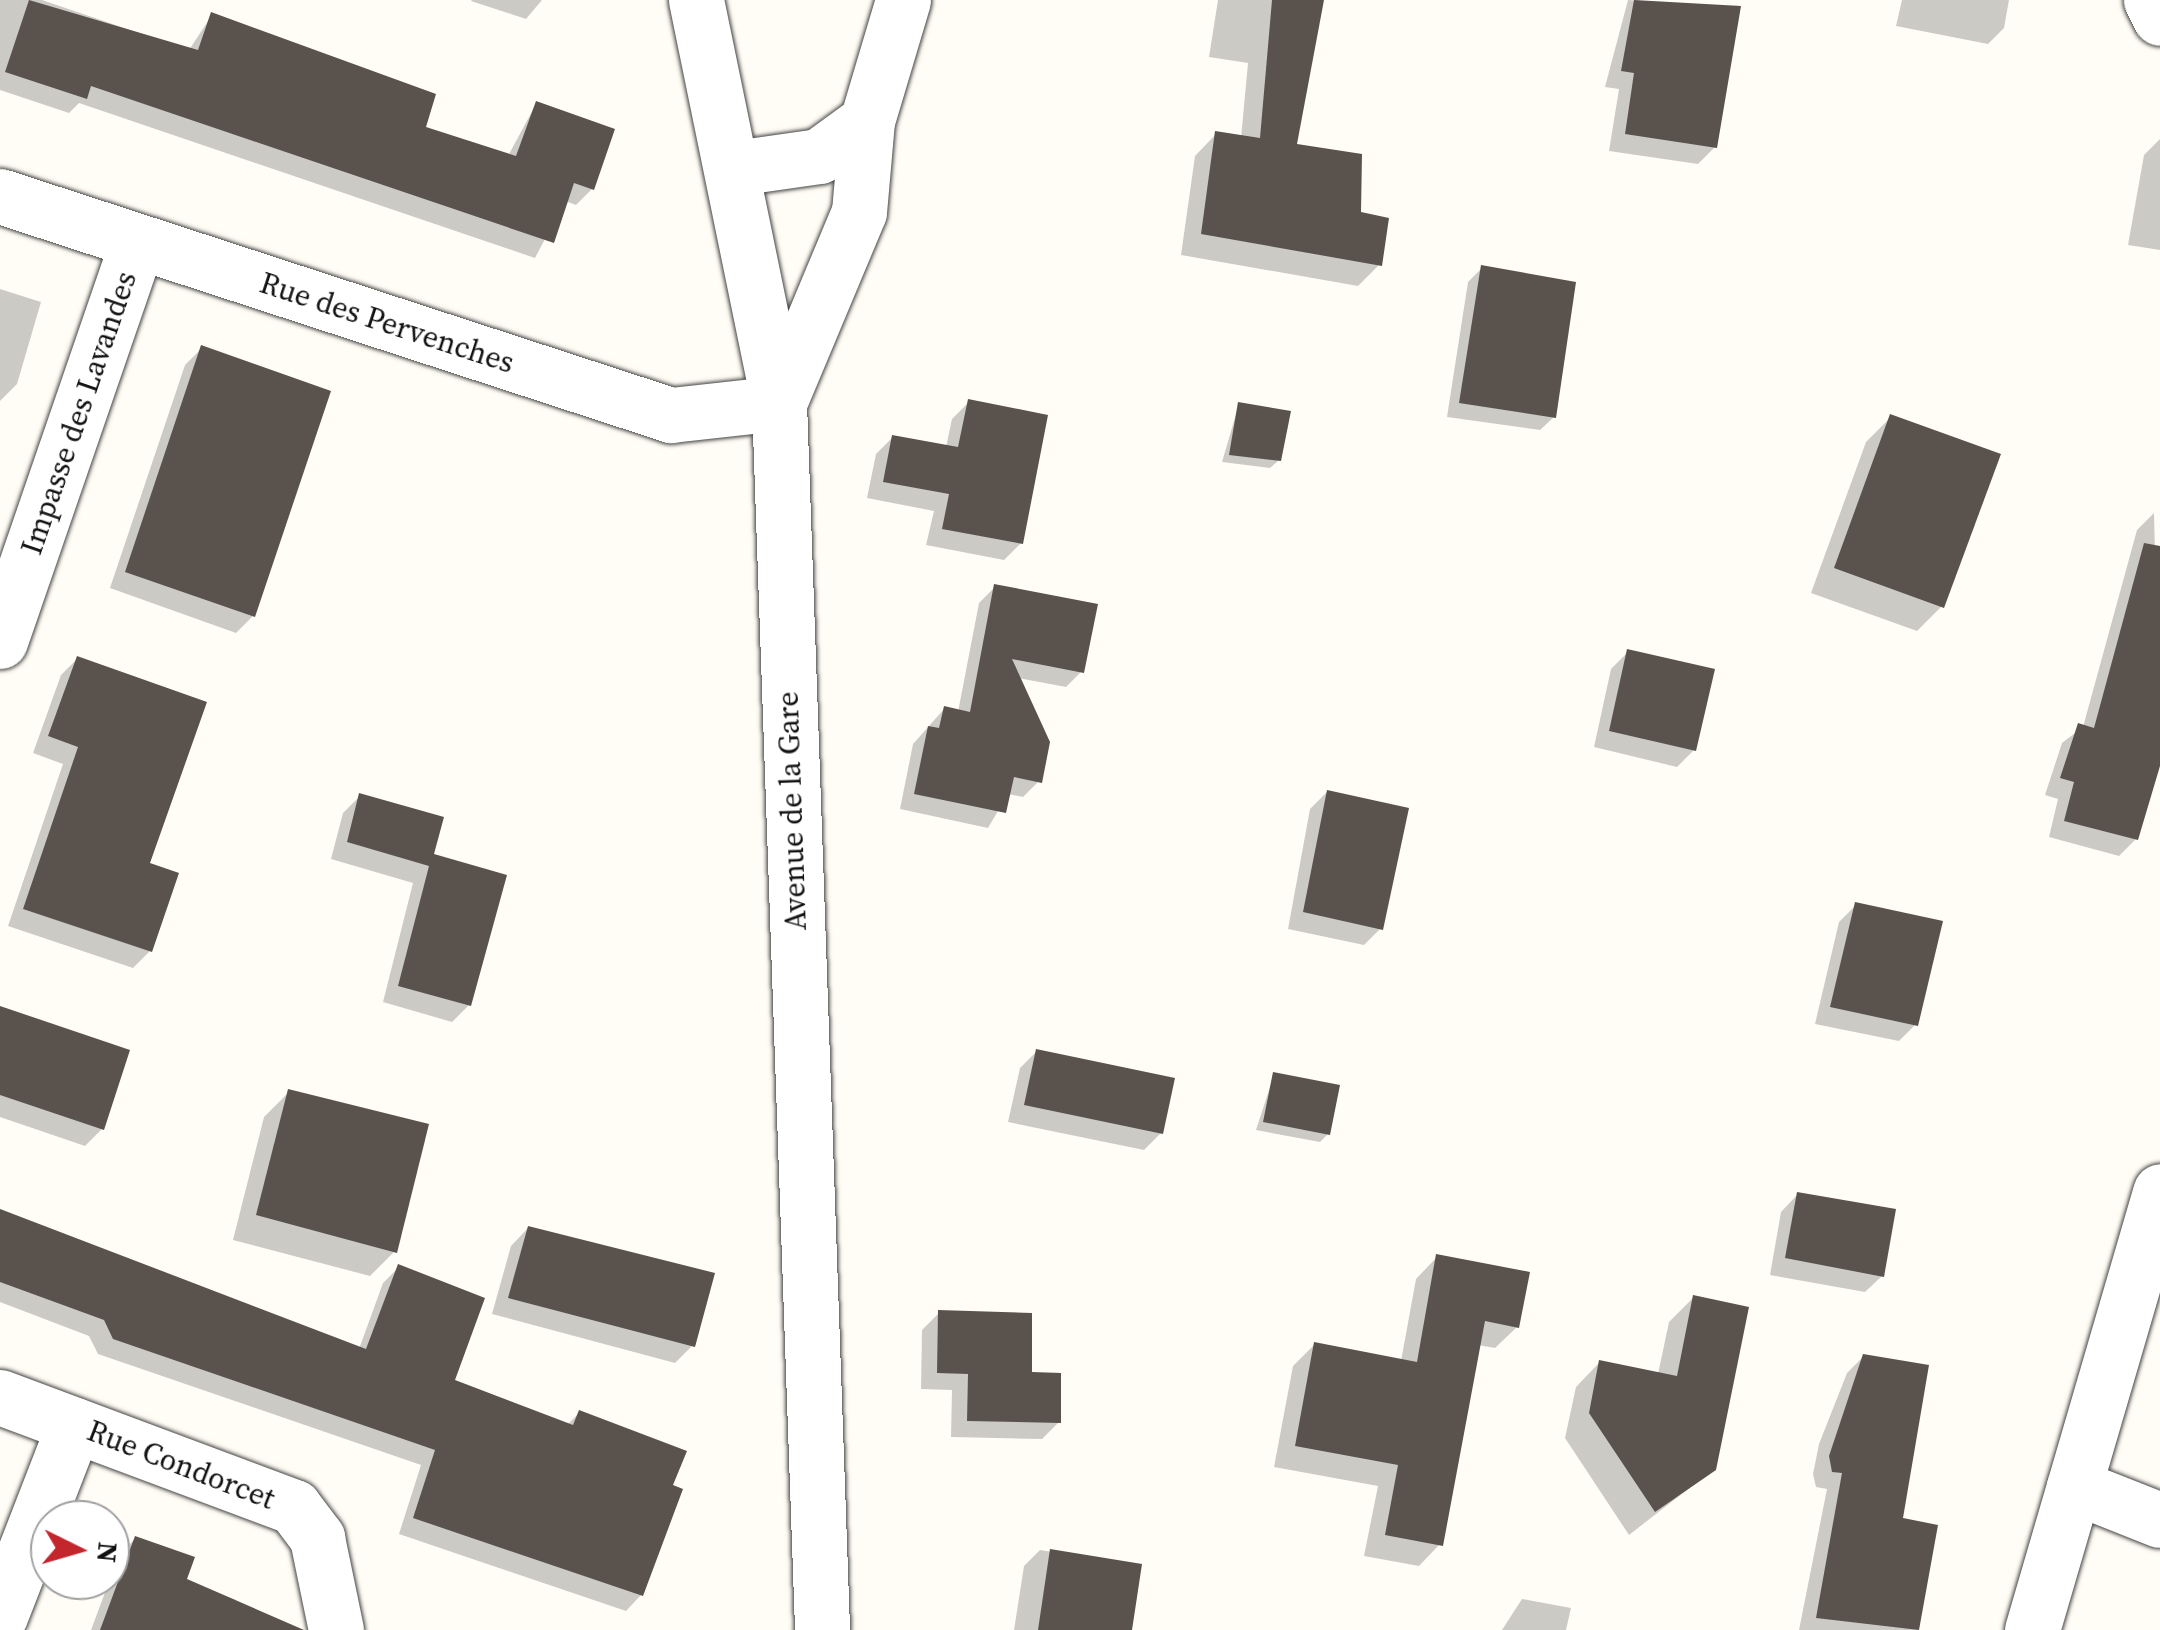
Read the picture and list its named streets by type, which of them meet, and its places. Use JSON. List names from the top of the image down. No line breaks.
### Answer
{"streets":{"street":["Rue des Pervenches","Impasse des Lavandes","Avenue de la Gare","Rue Condorcet"]},"crossings":[["Rue des Pervenches","Impasse des Lavandes"],["Rue des Pervenches","Avenue de la Gare"]],"north":"right"}
